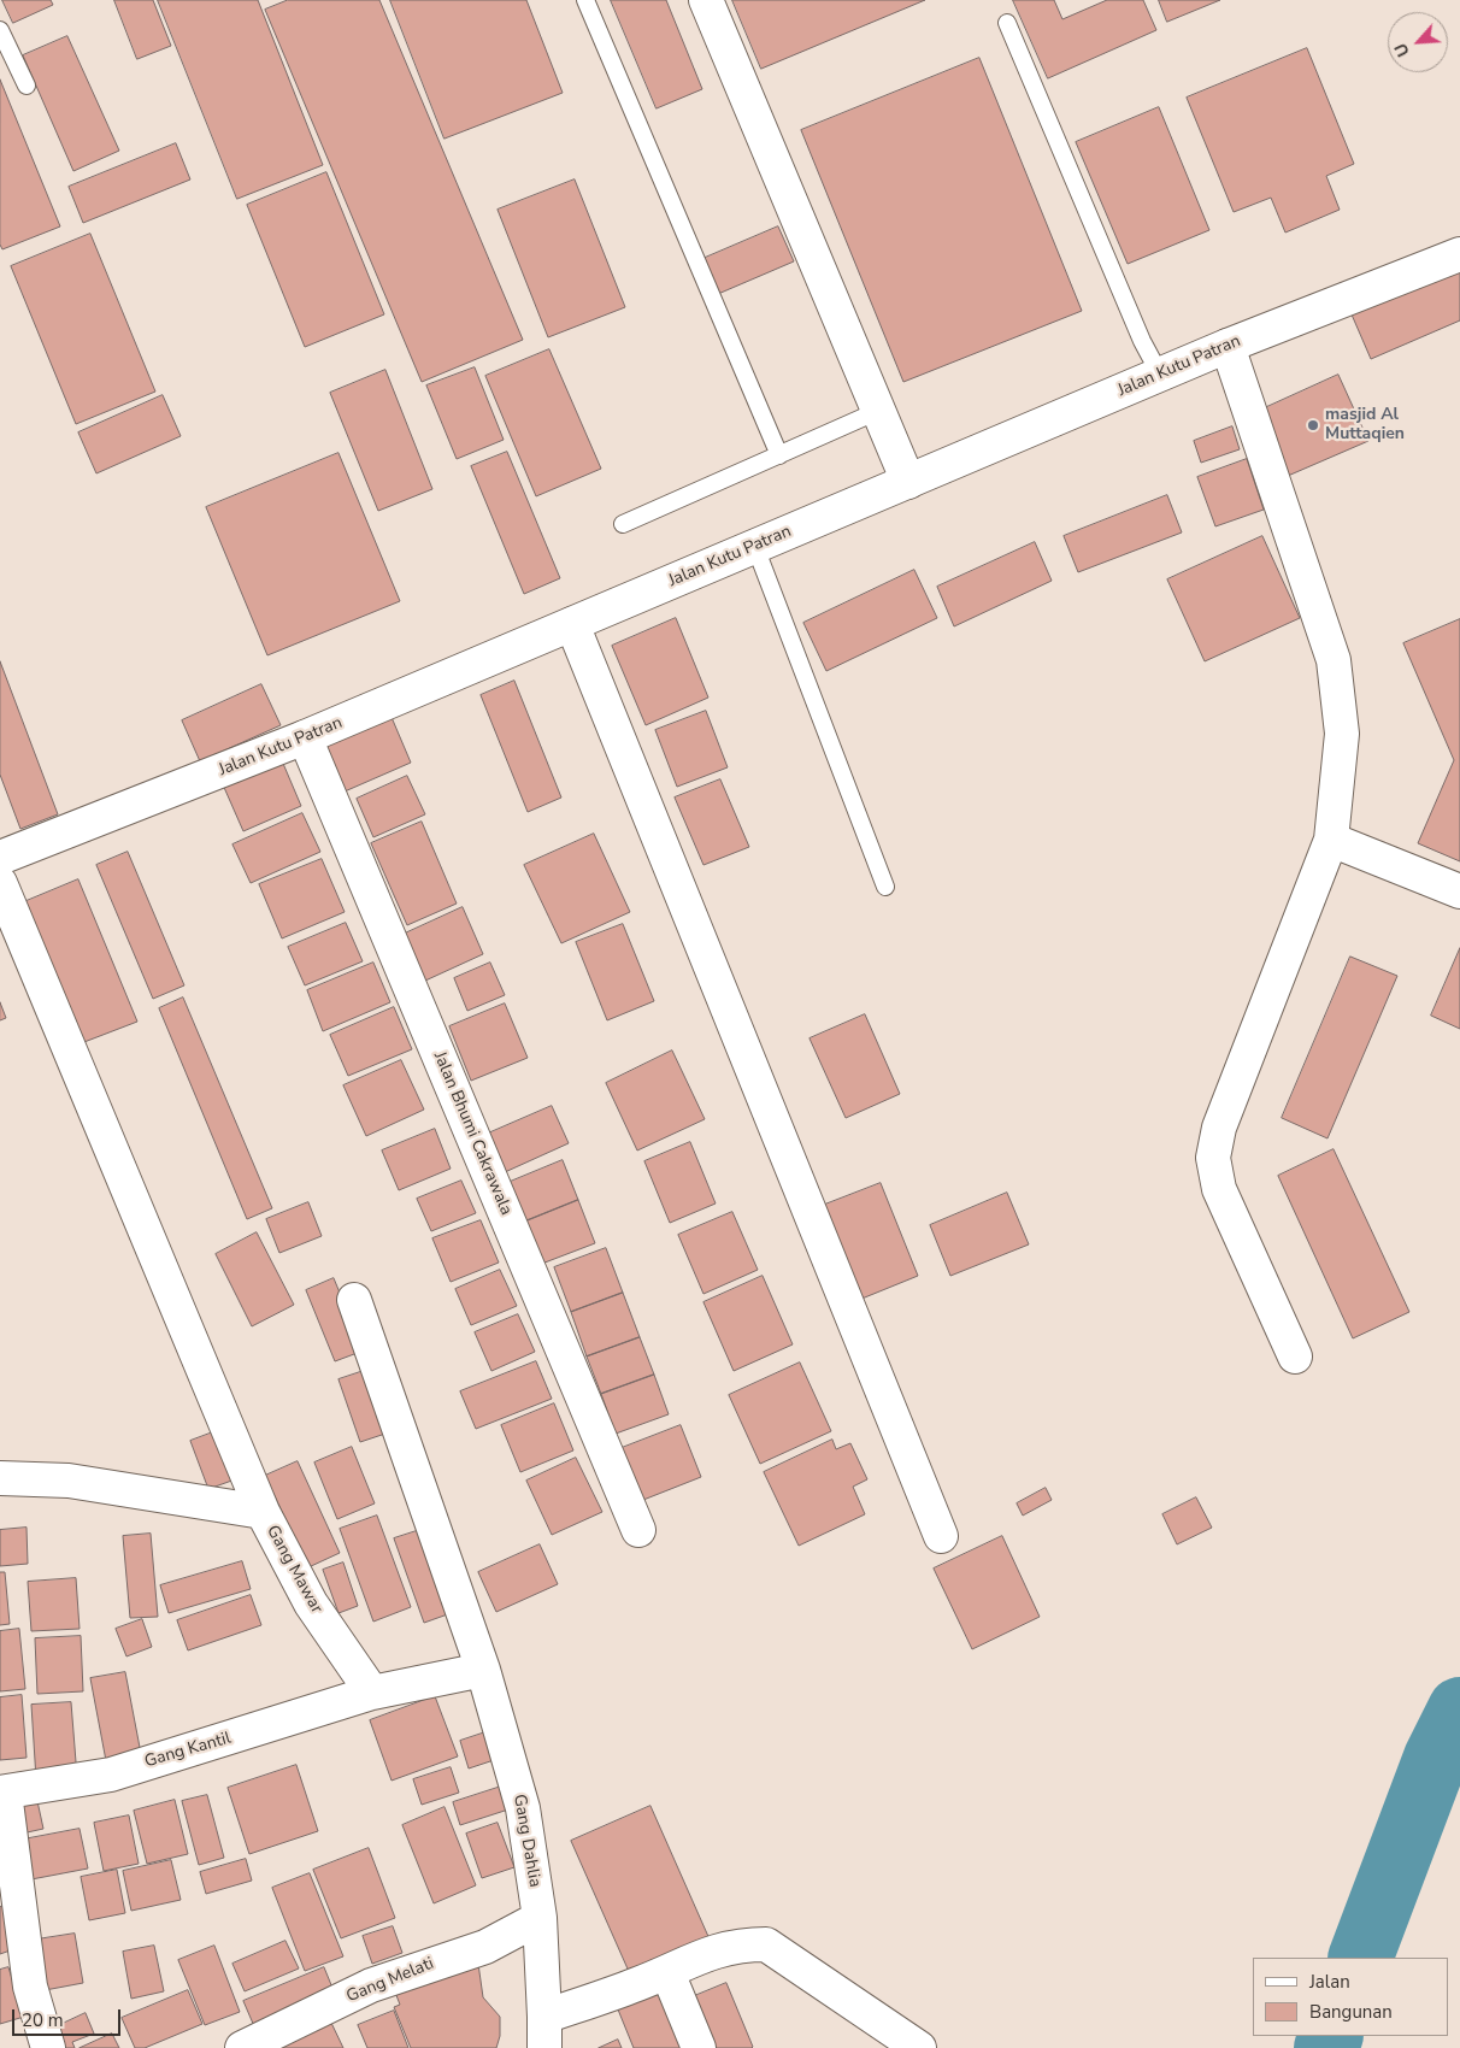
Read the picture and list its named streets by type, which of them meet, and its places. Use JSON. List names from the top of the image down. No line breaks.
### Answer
{"streets":{"street":["Jalan Kutu Patran","Jalan Bhumi Cakrawala","Gang Mawar","Gang Kantil","Gang Dahlia","Gang Melati"]},"crossings":[["Jalan Kutu Patran","Jalan Bhumi Cakrawala"],["Gang Mawar","Gang Kantil"],["Gang Dahlia","Gang Melati"]],"places":["masjid Al Muttaqien"],"legend":["Jalan","Bangunan"],"scale_bar":"20 m","north":"bottom left"}
